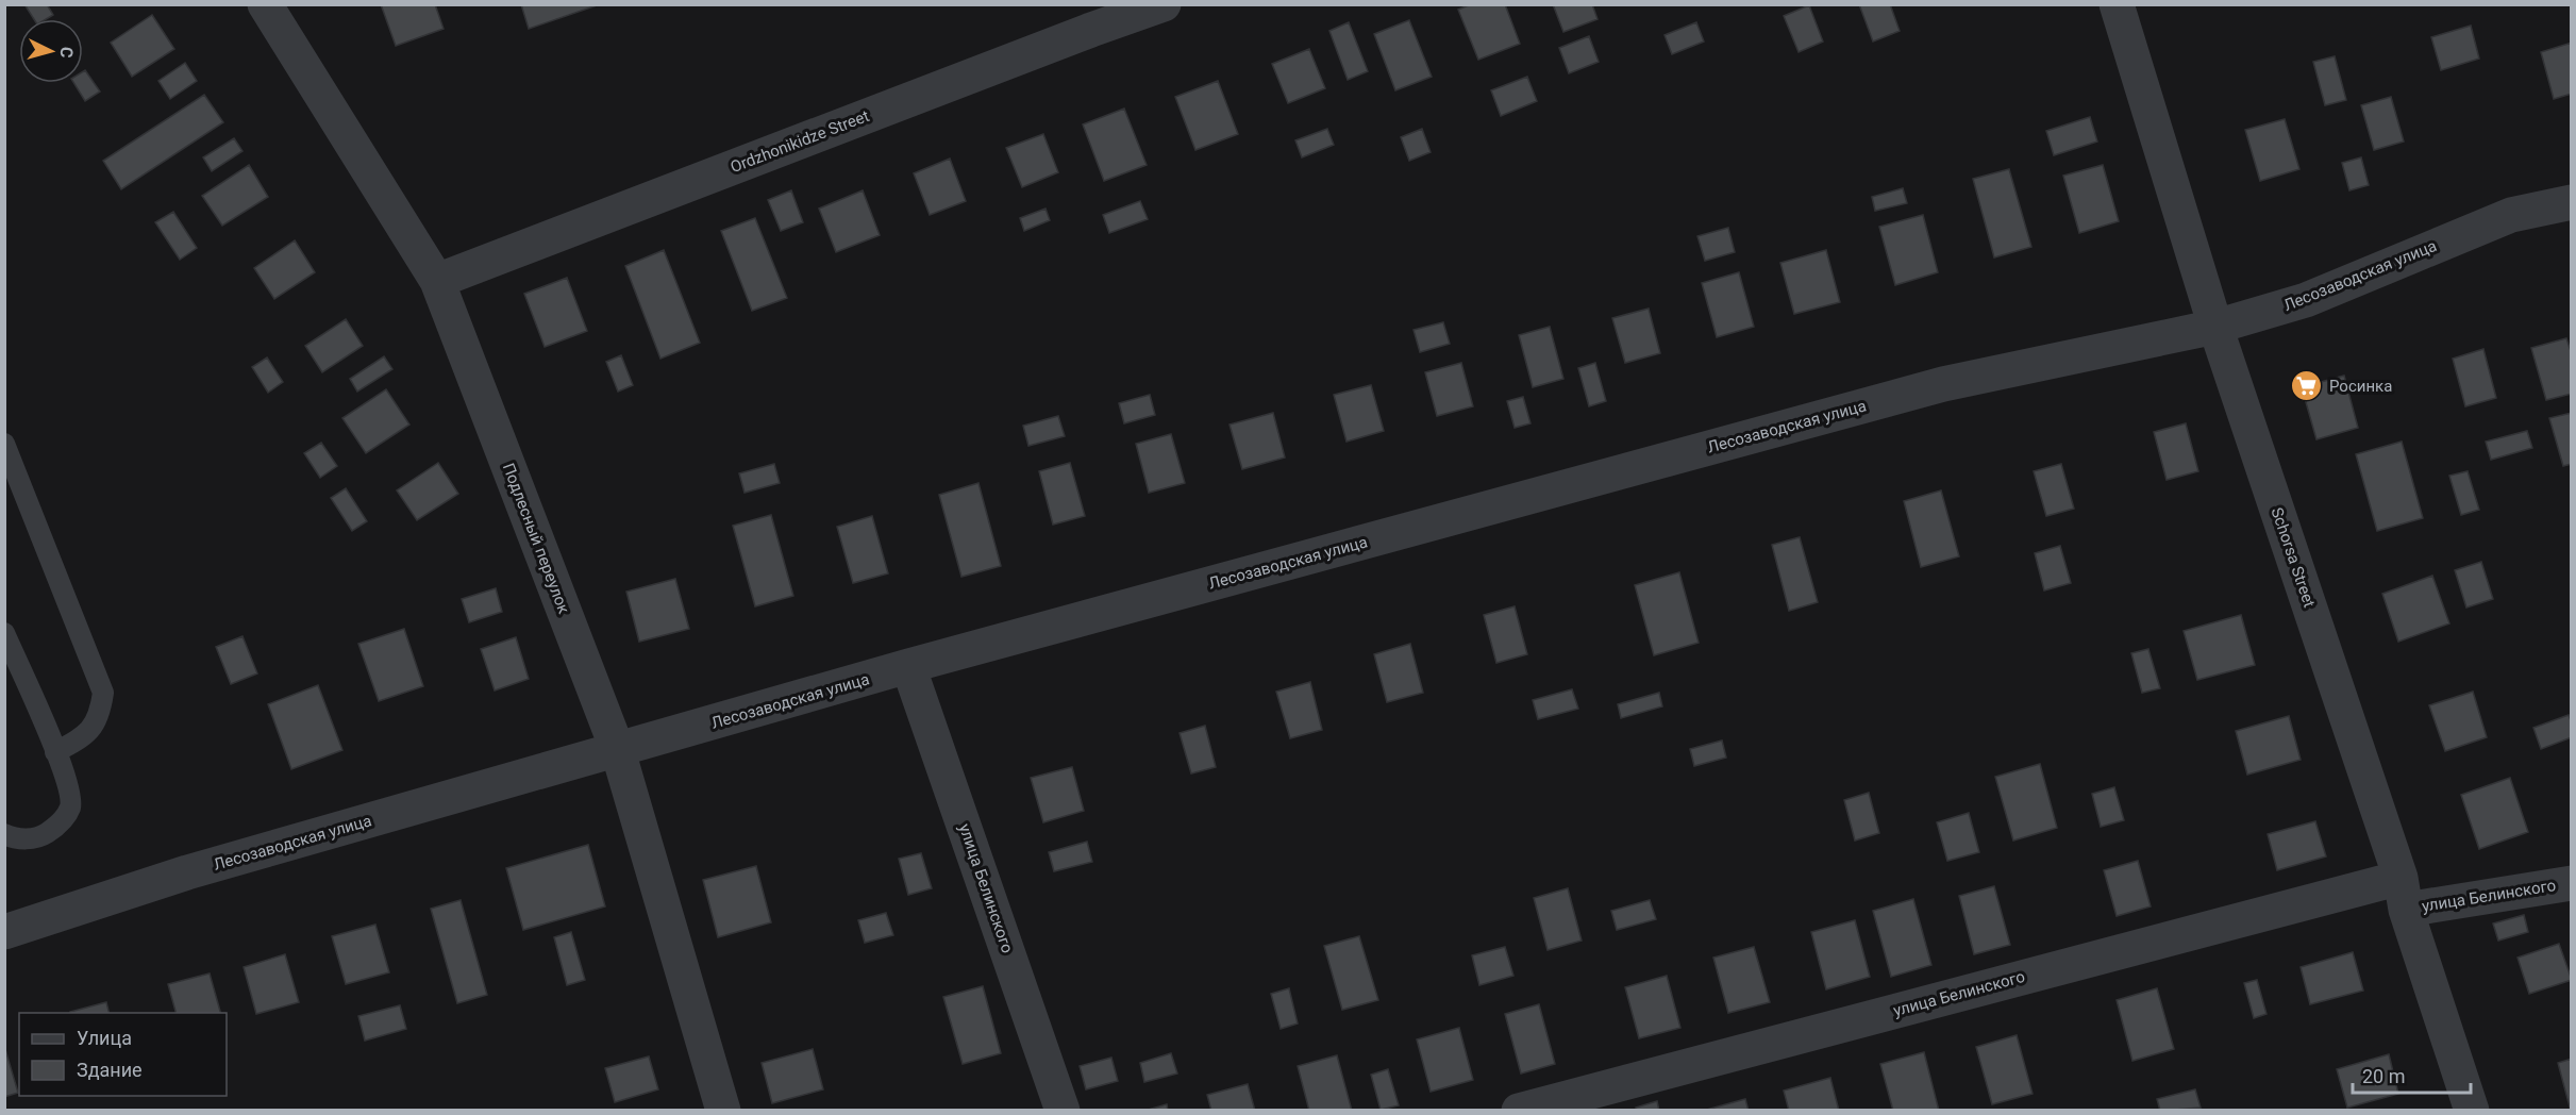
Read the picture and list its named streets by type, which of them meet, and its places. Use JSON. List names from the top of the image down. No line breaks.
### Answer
{"streets":{"street":["Ordzhonikidze Street","Лесозаводская улица","Подлесный переулок","Schorsa Street","улица Белинского"]},"crossings":[["Ordzhonikidze Street","Подлесный переулок"],["Лесозаводская улица","Подлесный переулок"],["Лесозаводская улица","Schorsa Street"],["Лесозаводская улица","улица Белинского"],["Schorsa Street","улица Белинского"]],"places":{"supermarket":["Росинка"]},"legend":["Улица","Здание"],"scale_bar":"20 m","north":"right"}
